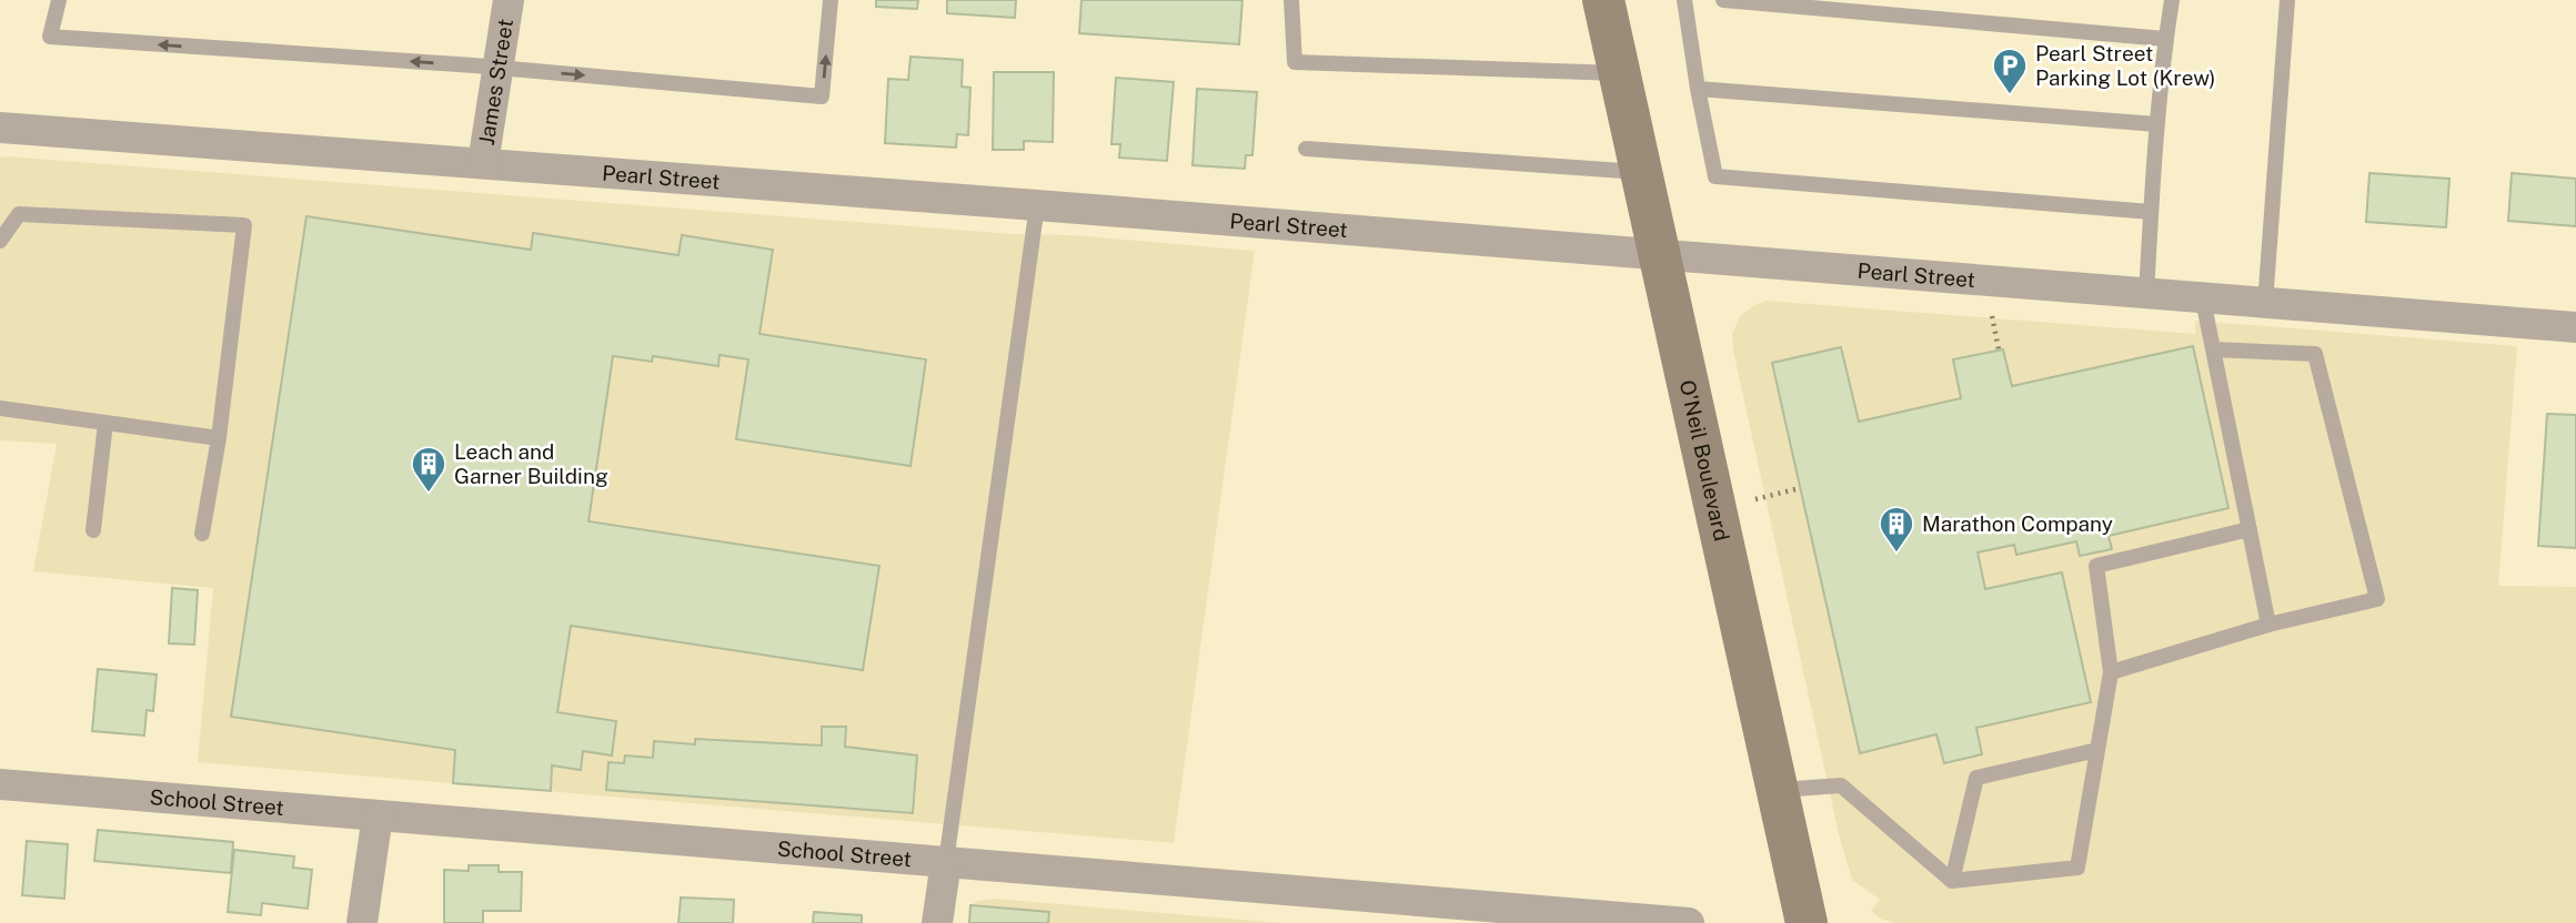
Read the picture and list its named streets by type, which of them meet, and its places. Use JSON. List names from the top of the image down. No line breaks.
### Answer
{"streets":{"main road":["O'Neil Boulevard"],"street":["James Street","Pearl Street","School Street"]},"crossings":[["James Street","Pearl Street"],["Pearl Street","O'Neil Boulevard"]],"places":{"parking":["Pearl Street Parking Lot (Krew)"],"building":["Leach and Garner Building","Marathon Company"]}}
